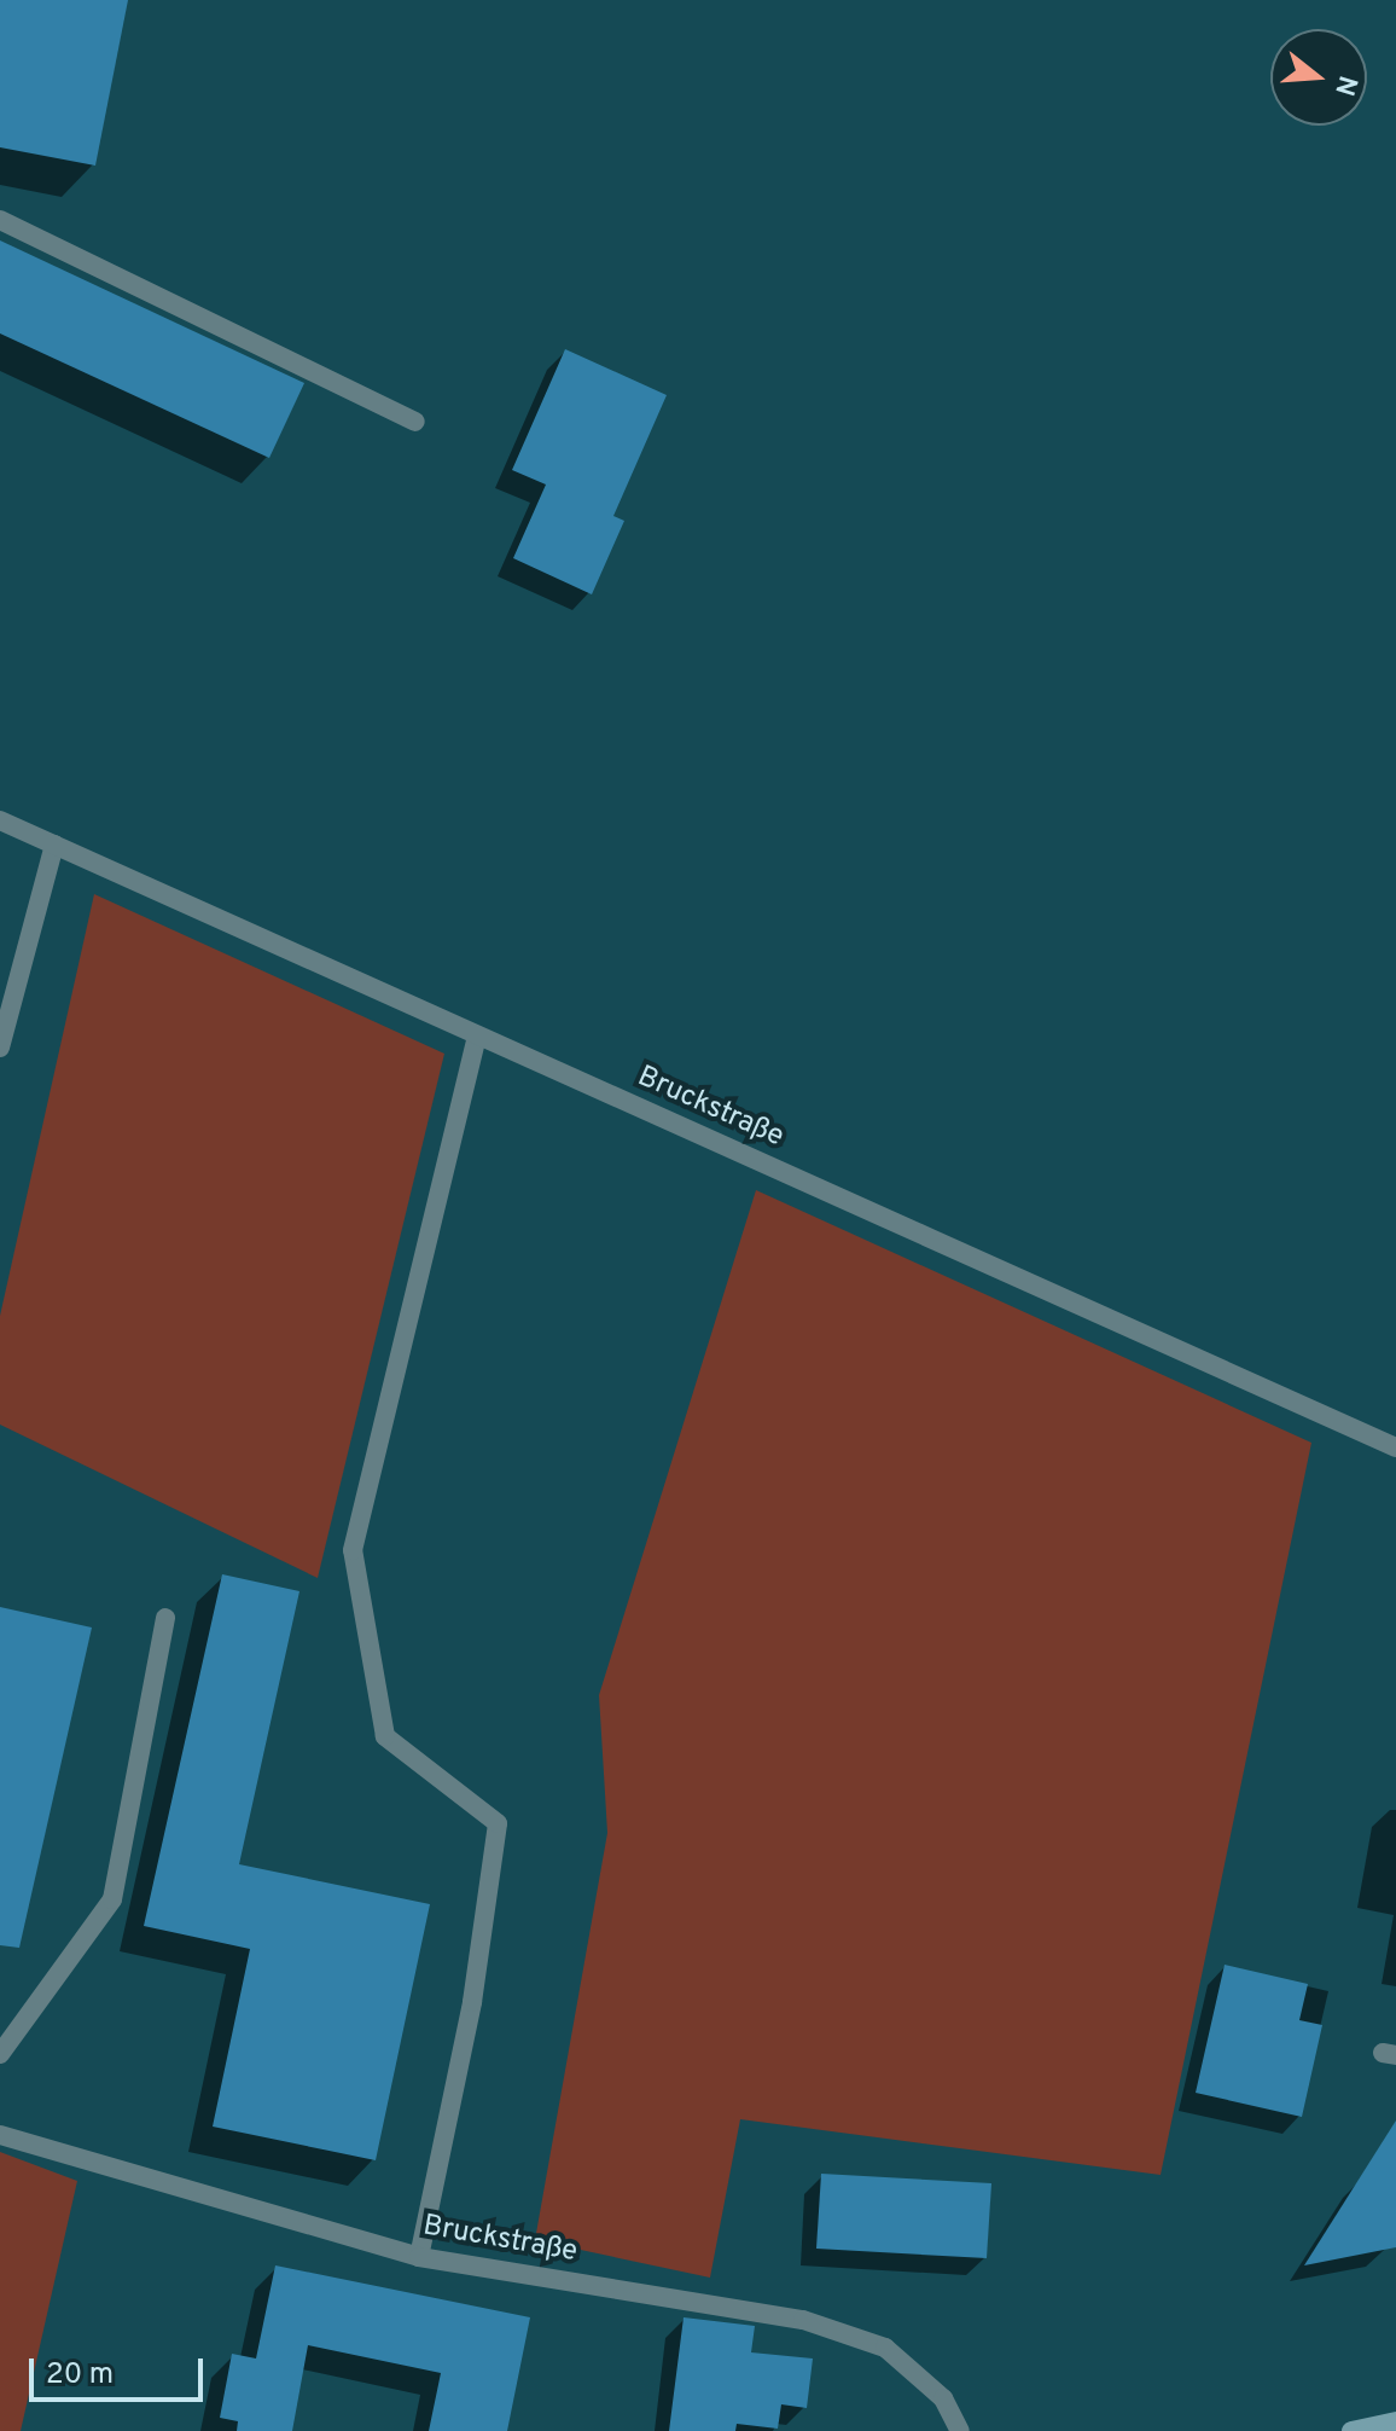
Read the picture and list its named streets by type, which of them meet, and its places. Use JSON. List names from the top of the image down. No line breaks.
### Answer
{"streets":{"street":["Bruckstraße"]},"scale_bar":"20 m","north":"right"}
